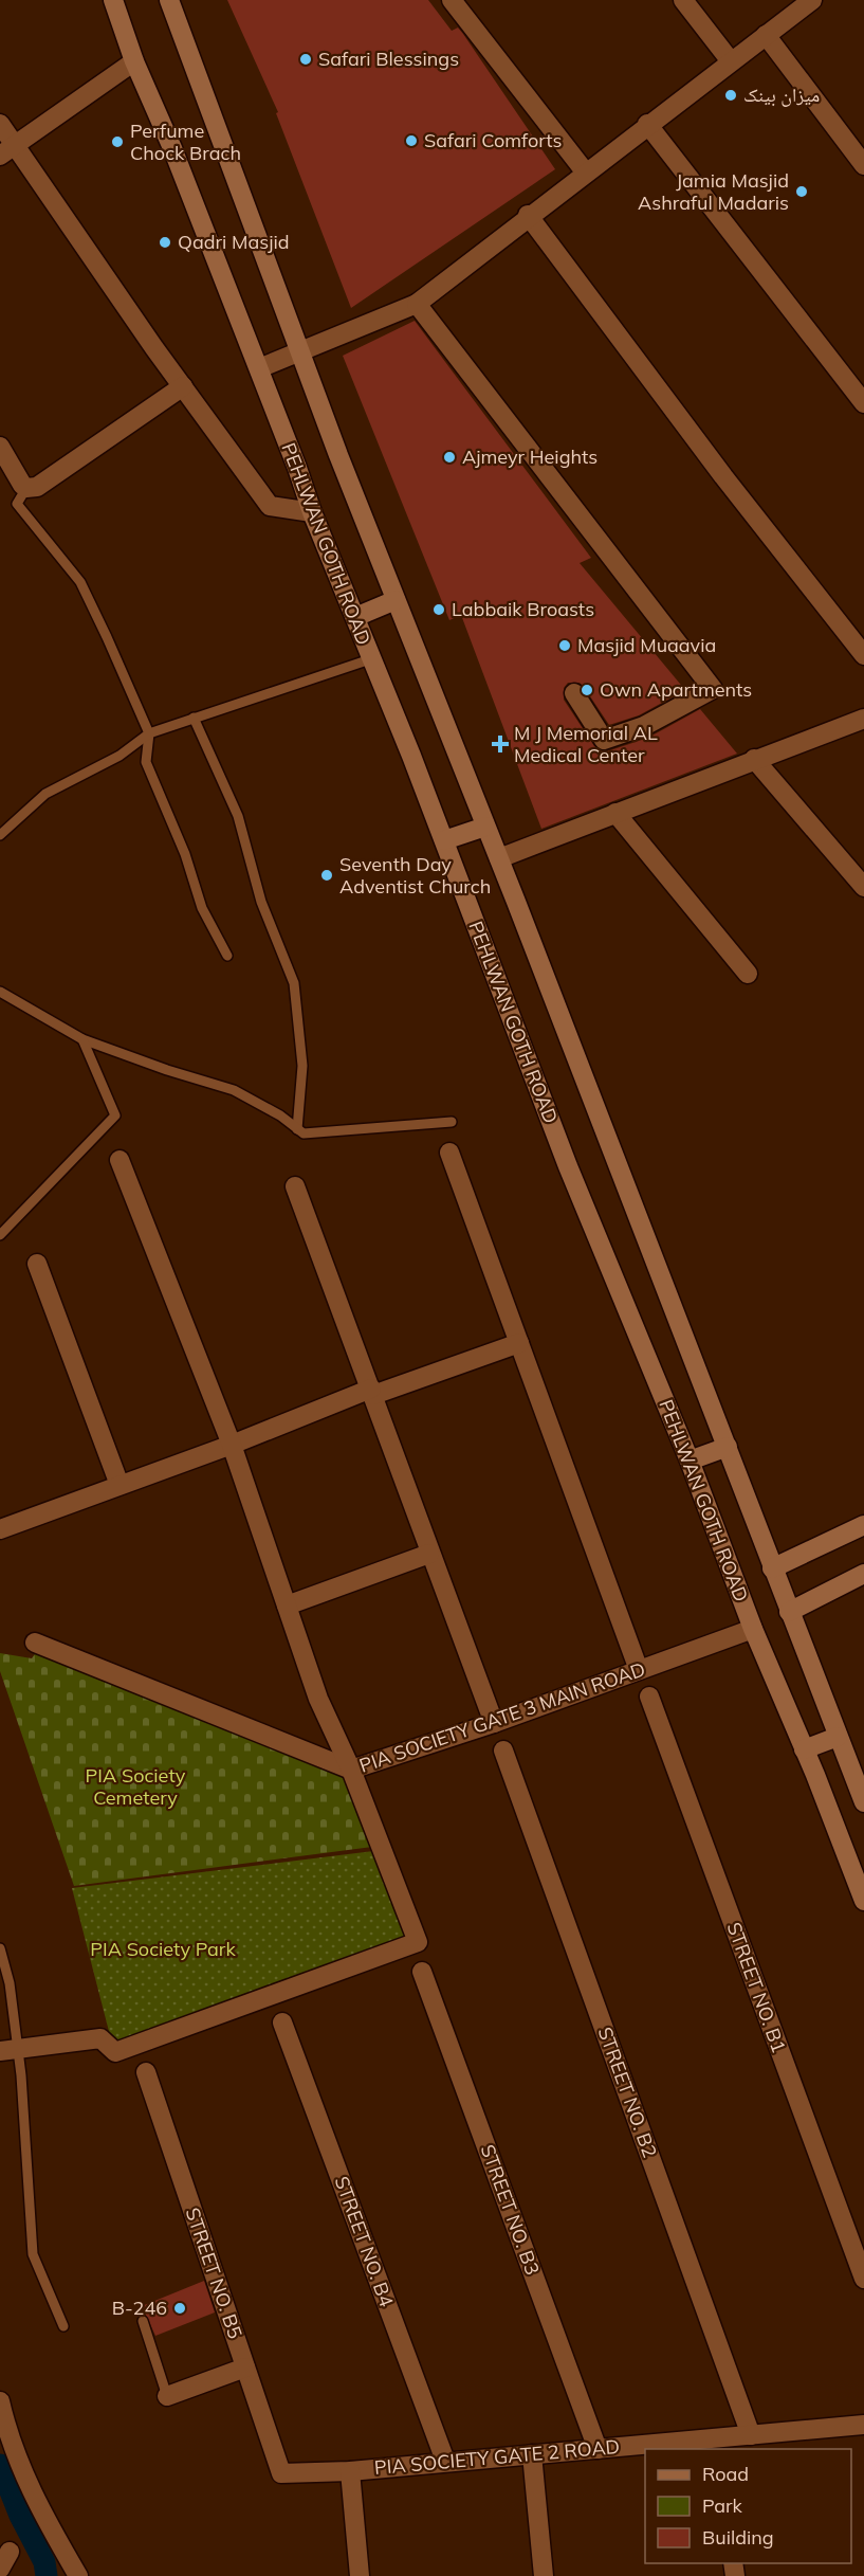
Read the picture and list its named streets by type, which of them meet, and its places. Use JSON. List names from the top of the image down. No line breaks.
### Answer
{"streets":{"main road":["PEHLWAN GOTH ROAD"],"street":["PIA SOCIETY GATE 3 MAIN ROAD","STREET NO. B1","STREET NO. B2","STREET NO. B3","STREET NO. B4","STREET NO. B5","PIA SOCIETY GATE 2 ROAD"]},"crossings":[["PEHLWAN GOTH ROAD","PIA SOCIETY GATE 3 MAIN ROAD"],["STREET NO. B2","PIA SOCIETY GATE 2 ROAD"],["STREET NO. B3","PIA SOCIETY GATE 2 ROAD"],["STREET NO. B4","PIA SOCIETY GATE 2 ROAD"],["STREET NO. B5","PIA SOCIETY GATE 2 ROAD"]],"parks":["PIA Society Cemetery","PIA Society Park"],"places":{"other":["Safari Blessings","میزان بینک","Safari Comforts","Perfume Chock Brach","Jamia Masjid Ashraful Madaris","Qadri Masjid","Ajmeyr Heights","Labbaik Broasts","Masjid Muaavia","Own Apartments","Seventh Day Adventist Church","B-246"],"health":["M J Memorial AL Medical Center"]},"legend":["Road","Park","Building"]}
